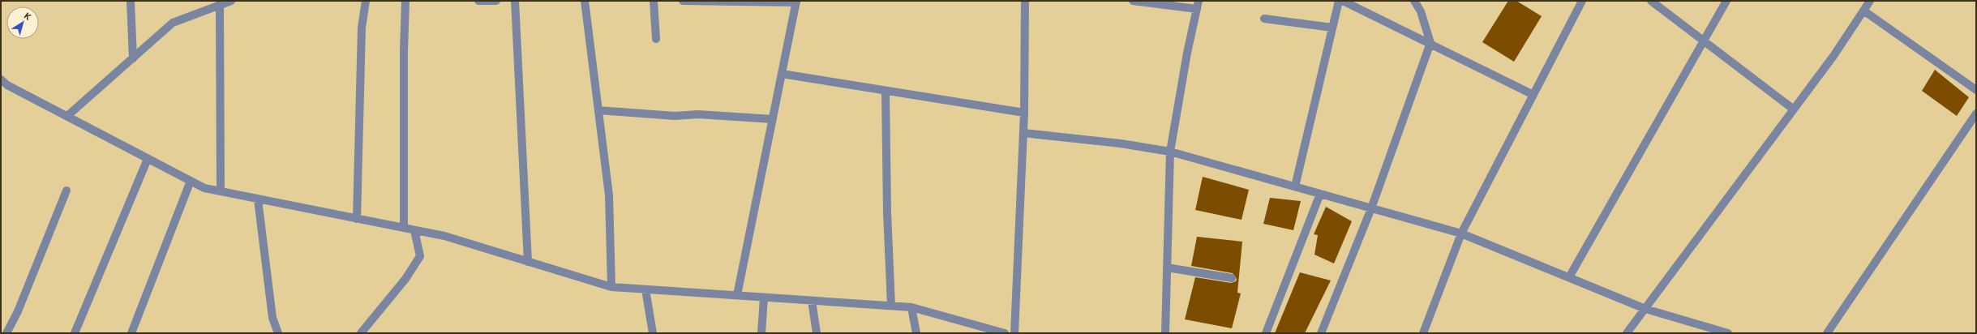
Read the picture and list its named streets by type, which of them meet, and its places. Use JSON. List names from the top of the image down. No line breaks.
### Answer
{"north":"top right"}
